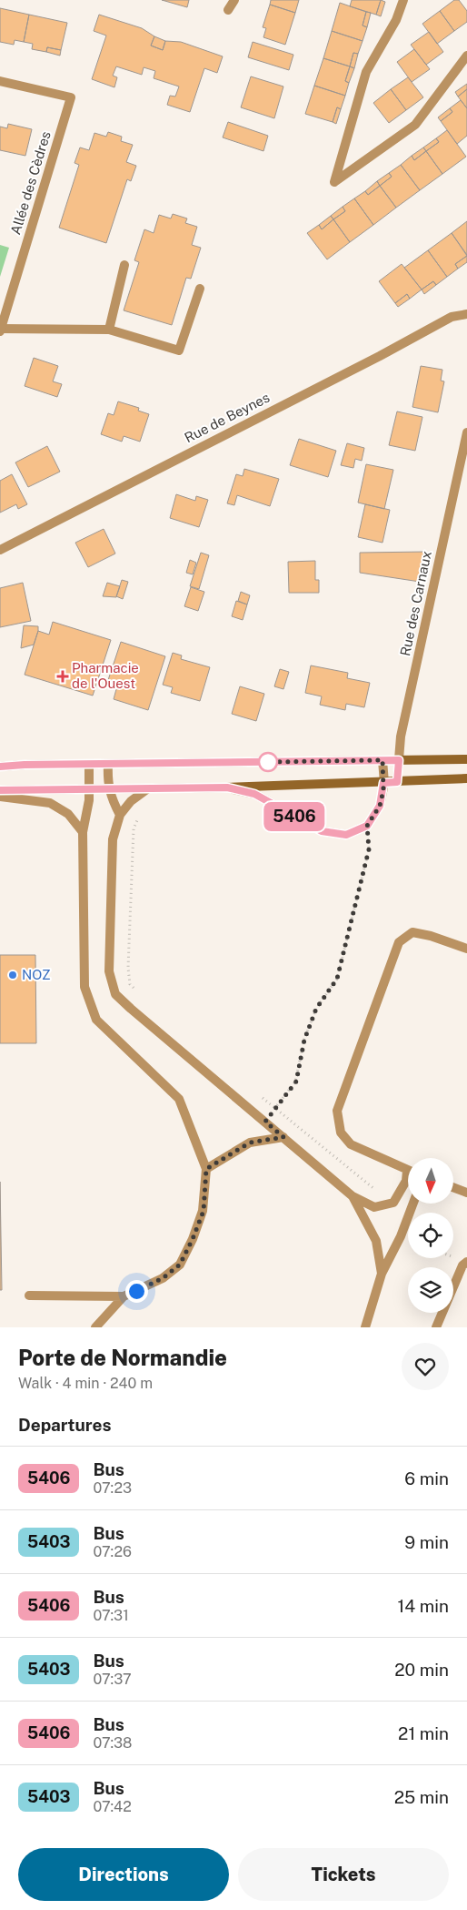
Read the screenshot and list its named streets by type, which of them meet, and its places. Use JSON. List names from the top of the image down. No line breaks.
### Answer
{"streets":{"street":["Allée des Cèdres","Rue de Beynes","Rue des Carnaux"]},"places":{"health":["Pharmacie de l'Ouest"],"other":["NOZ"]},"lines":["bus line 5406"],"north":"bottom","page":{"on_map":"5406","heading":[["Porte de Normandie","Walk · 4 min · 240 m"],"Departures"],"list":[{"mark":"5406","name":"Bus","note":"07:23","value":"6 min"},{"mark":"5403","name":"Bus","note":"07:26","value":"9 min"},{"mark":"5406","name":"Bus","note":"07:31","value":"14 min"},{"mark":"5403","name":"Bus","note":"07:37","value":"20 min"},{"mark":"5406","name":"Bus","note":"07:38","value":"21 min"},{"mark":"5403","name":"Bus","note":"07:42","value":"25 min"}],"buttons":["Directions","Tickets"]}}
